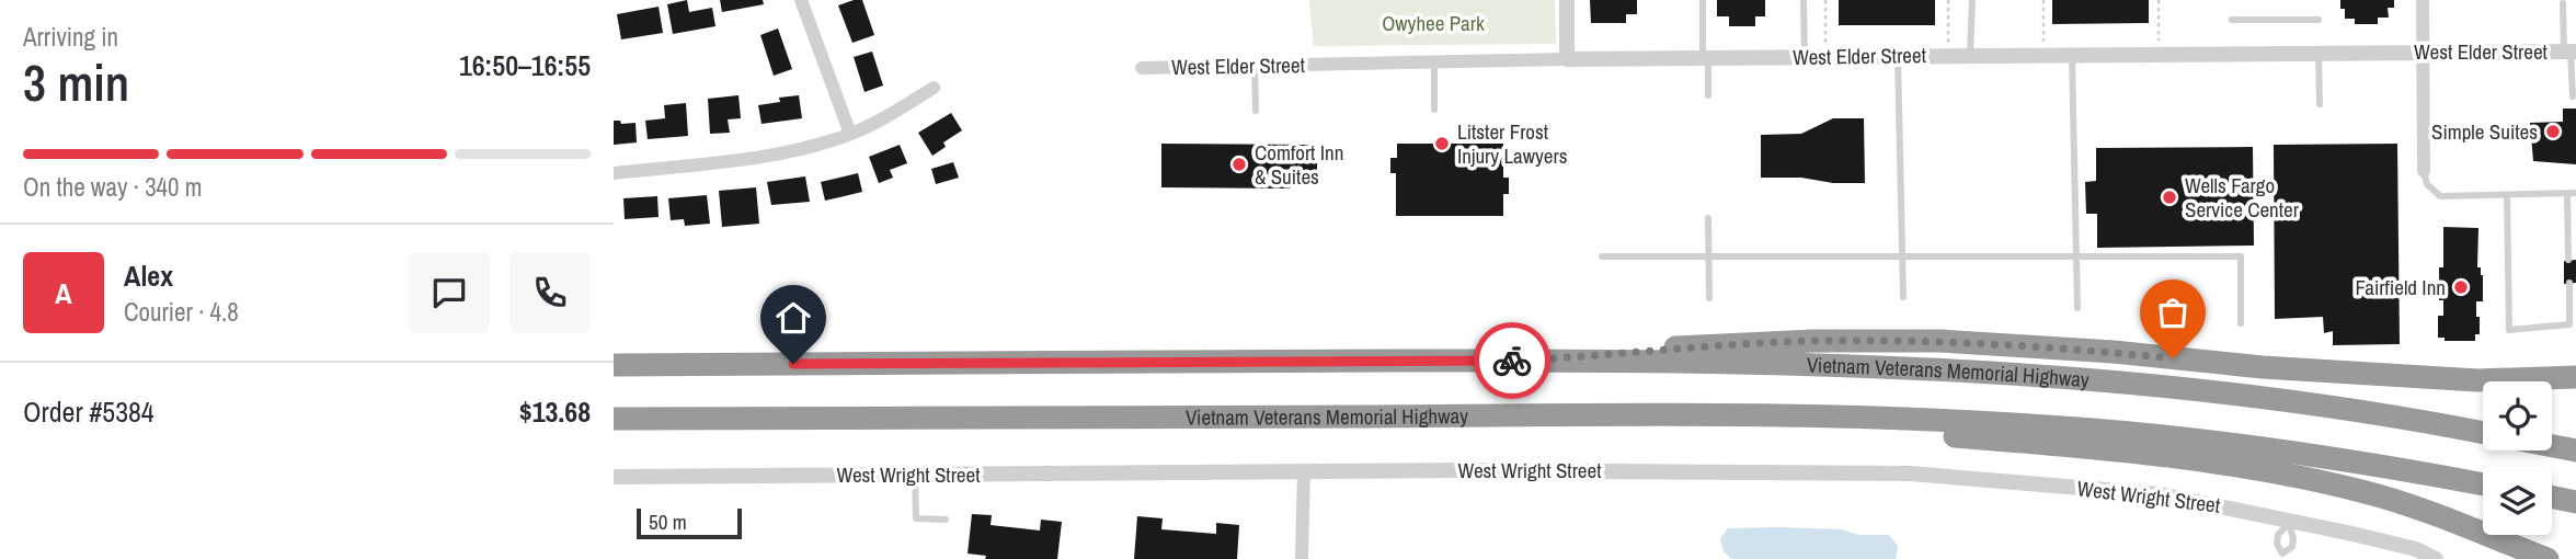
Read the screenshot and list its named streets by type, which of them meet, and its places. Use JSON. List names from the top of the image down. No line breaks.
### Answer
{"streets":{"highway":["Vietnam Veterans Memorial Highway"],"street":["West Elder Street","West Wright Street"]},"parks":["Owyhee Park"],"places":["Simple Suites","Litster Frost Injury Lawyers","Comfort Inn & Suites","Wells Fargo Service Center","Fairfield Inn"],"scale_bar":"50 m","page":{"heading":["3 min","Arriving in","16:50–16:55"],"panel":["Alex","Courier · 4.8","Order #5384","$13.68"],"bar":"On the way · 340 m","round":"A","scale":"50 m"}}
